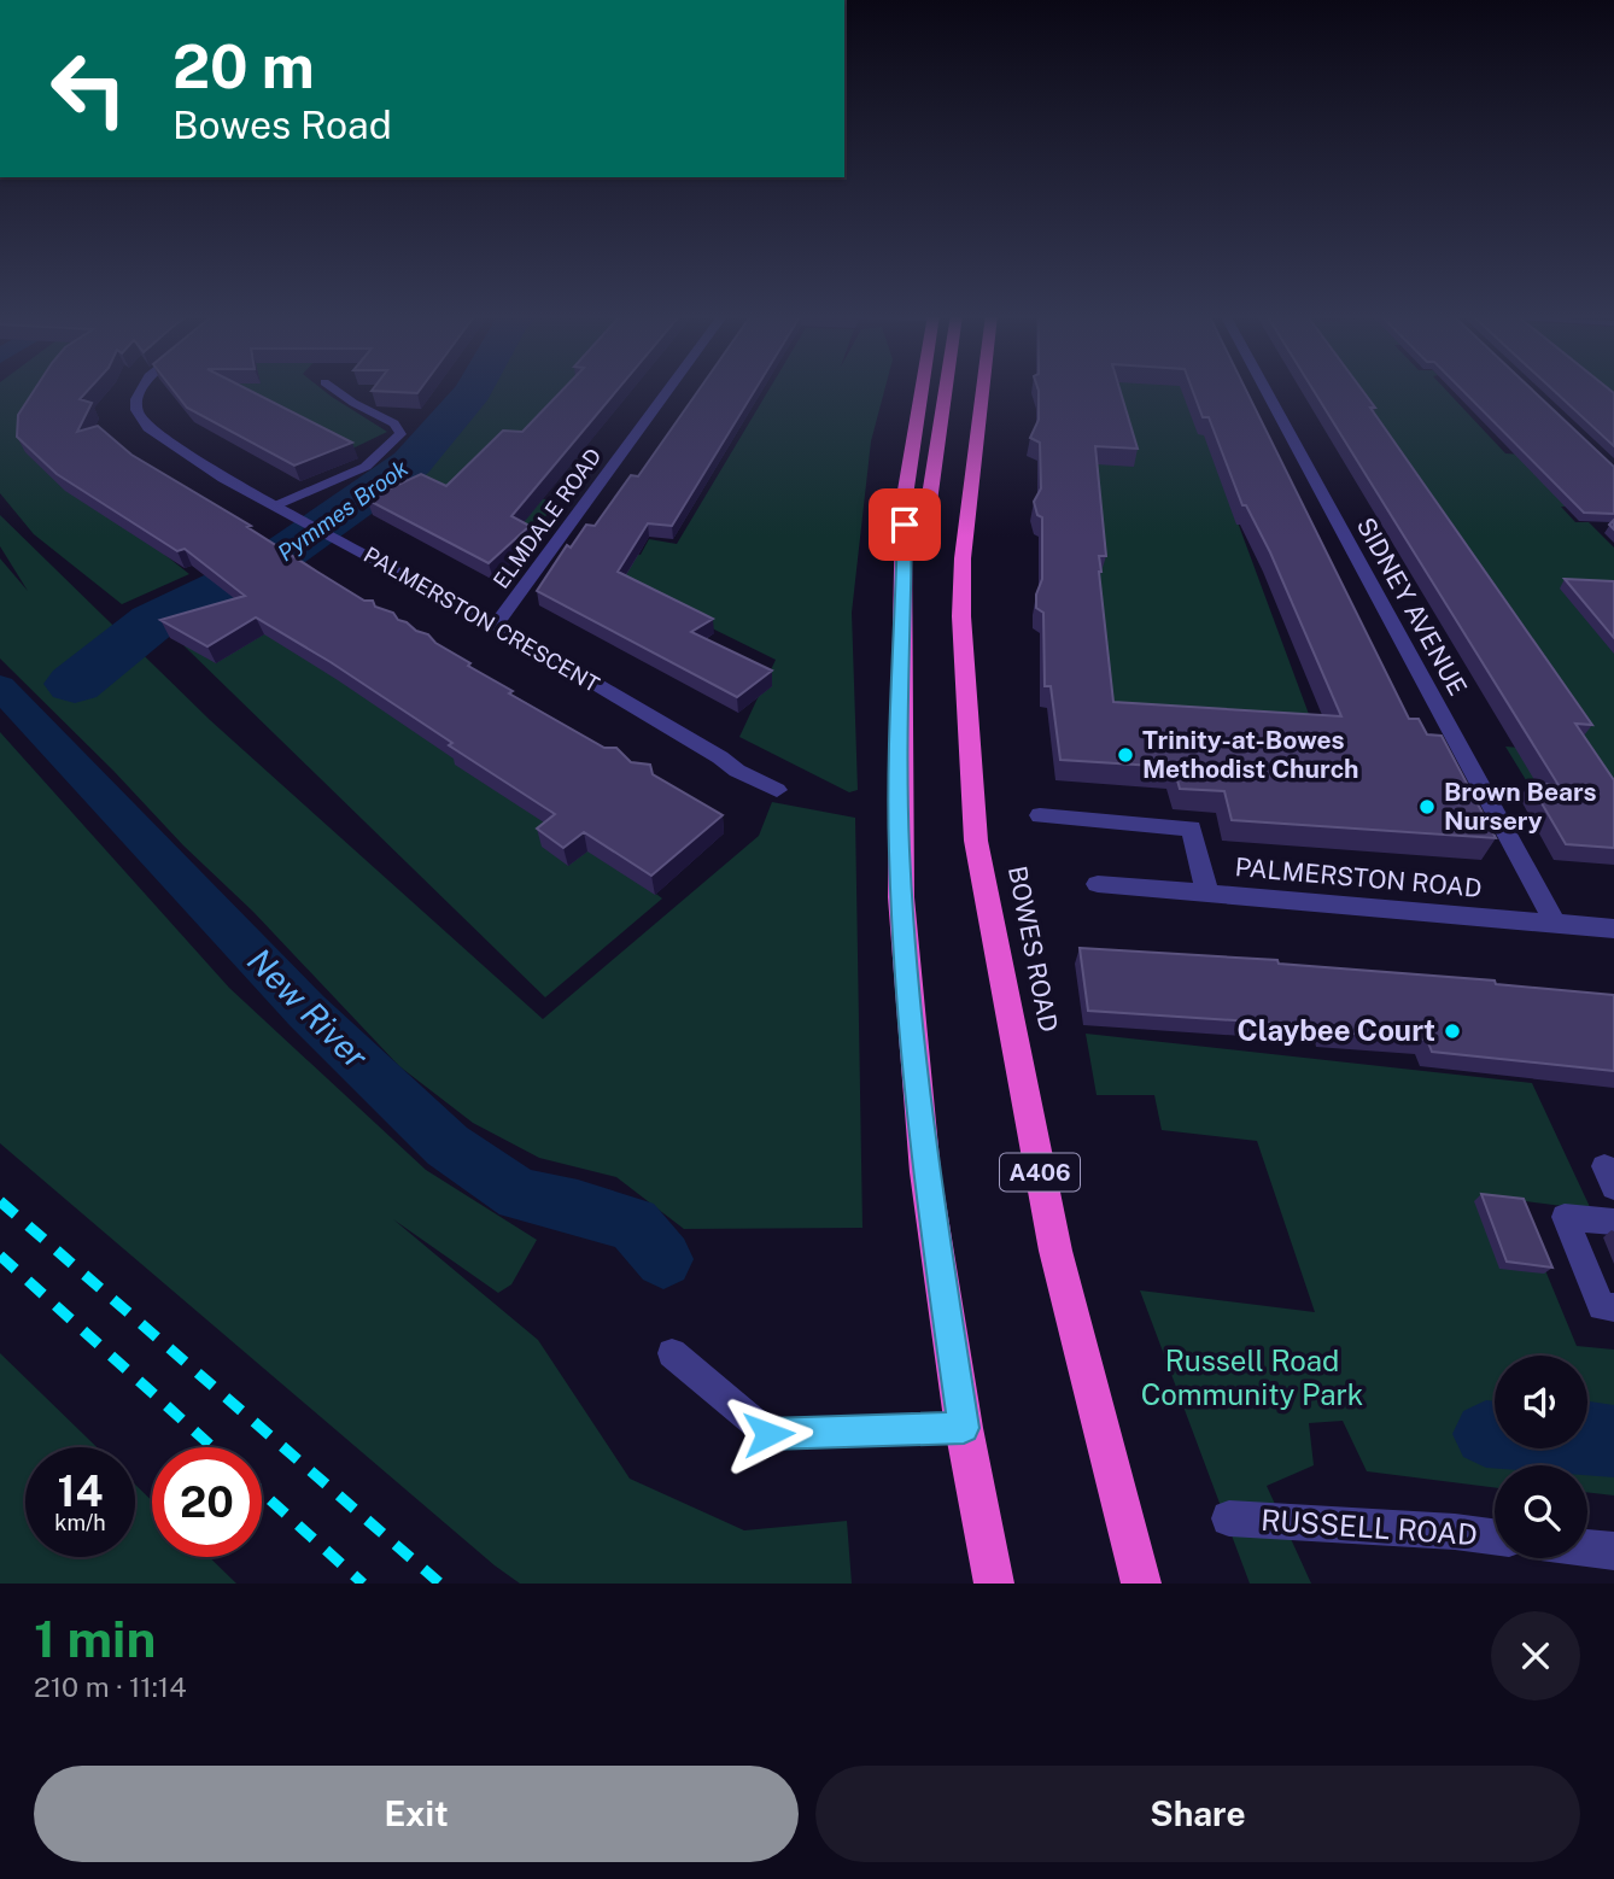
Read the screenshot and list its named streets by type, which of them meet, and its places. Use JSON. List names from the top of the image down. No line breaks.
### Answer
{"streets":{"highway":["BOWES ROAD","A406"],"street":["ELMDALE ROAD","SIDNEY AVENUE","PALMERSTON CRESCENT","PALMERSTON ROAD","RUSSELL ROAD"]},"crossings":[["ELMDALE ROAD","PALMERSTON CRESCENT"],["SIDNEY AVENUE","PALMERSTON ROAD"]],"water":["Pymmes Brook","New River"],"parks":["Russell Road Community Park"],"places":["Trinity-at-Bowes Methodist Church","Brown Bears Nursery","Claybee Court"],"page":{"turn":["20 m","Bowes Road"],"speed":"14 km/h","limit":"20","heading":["1 min","210 m · 11:14"],"buttons":["Exit","Share"]}}
